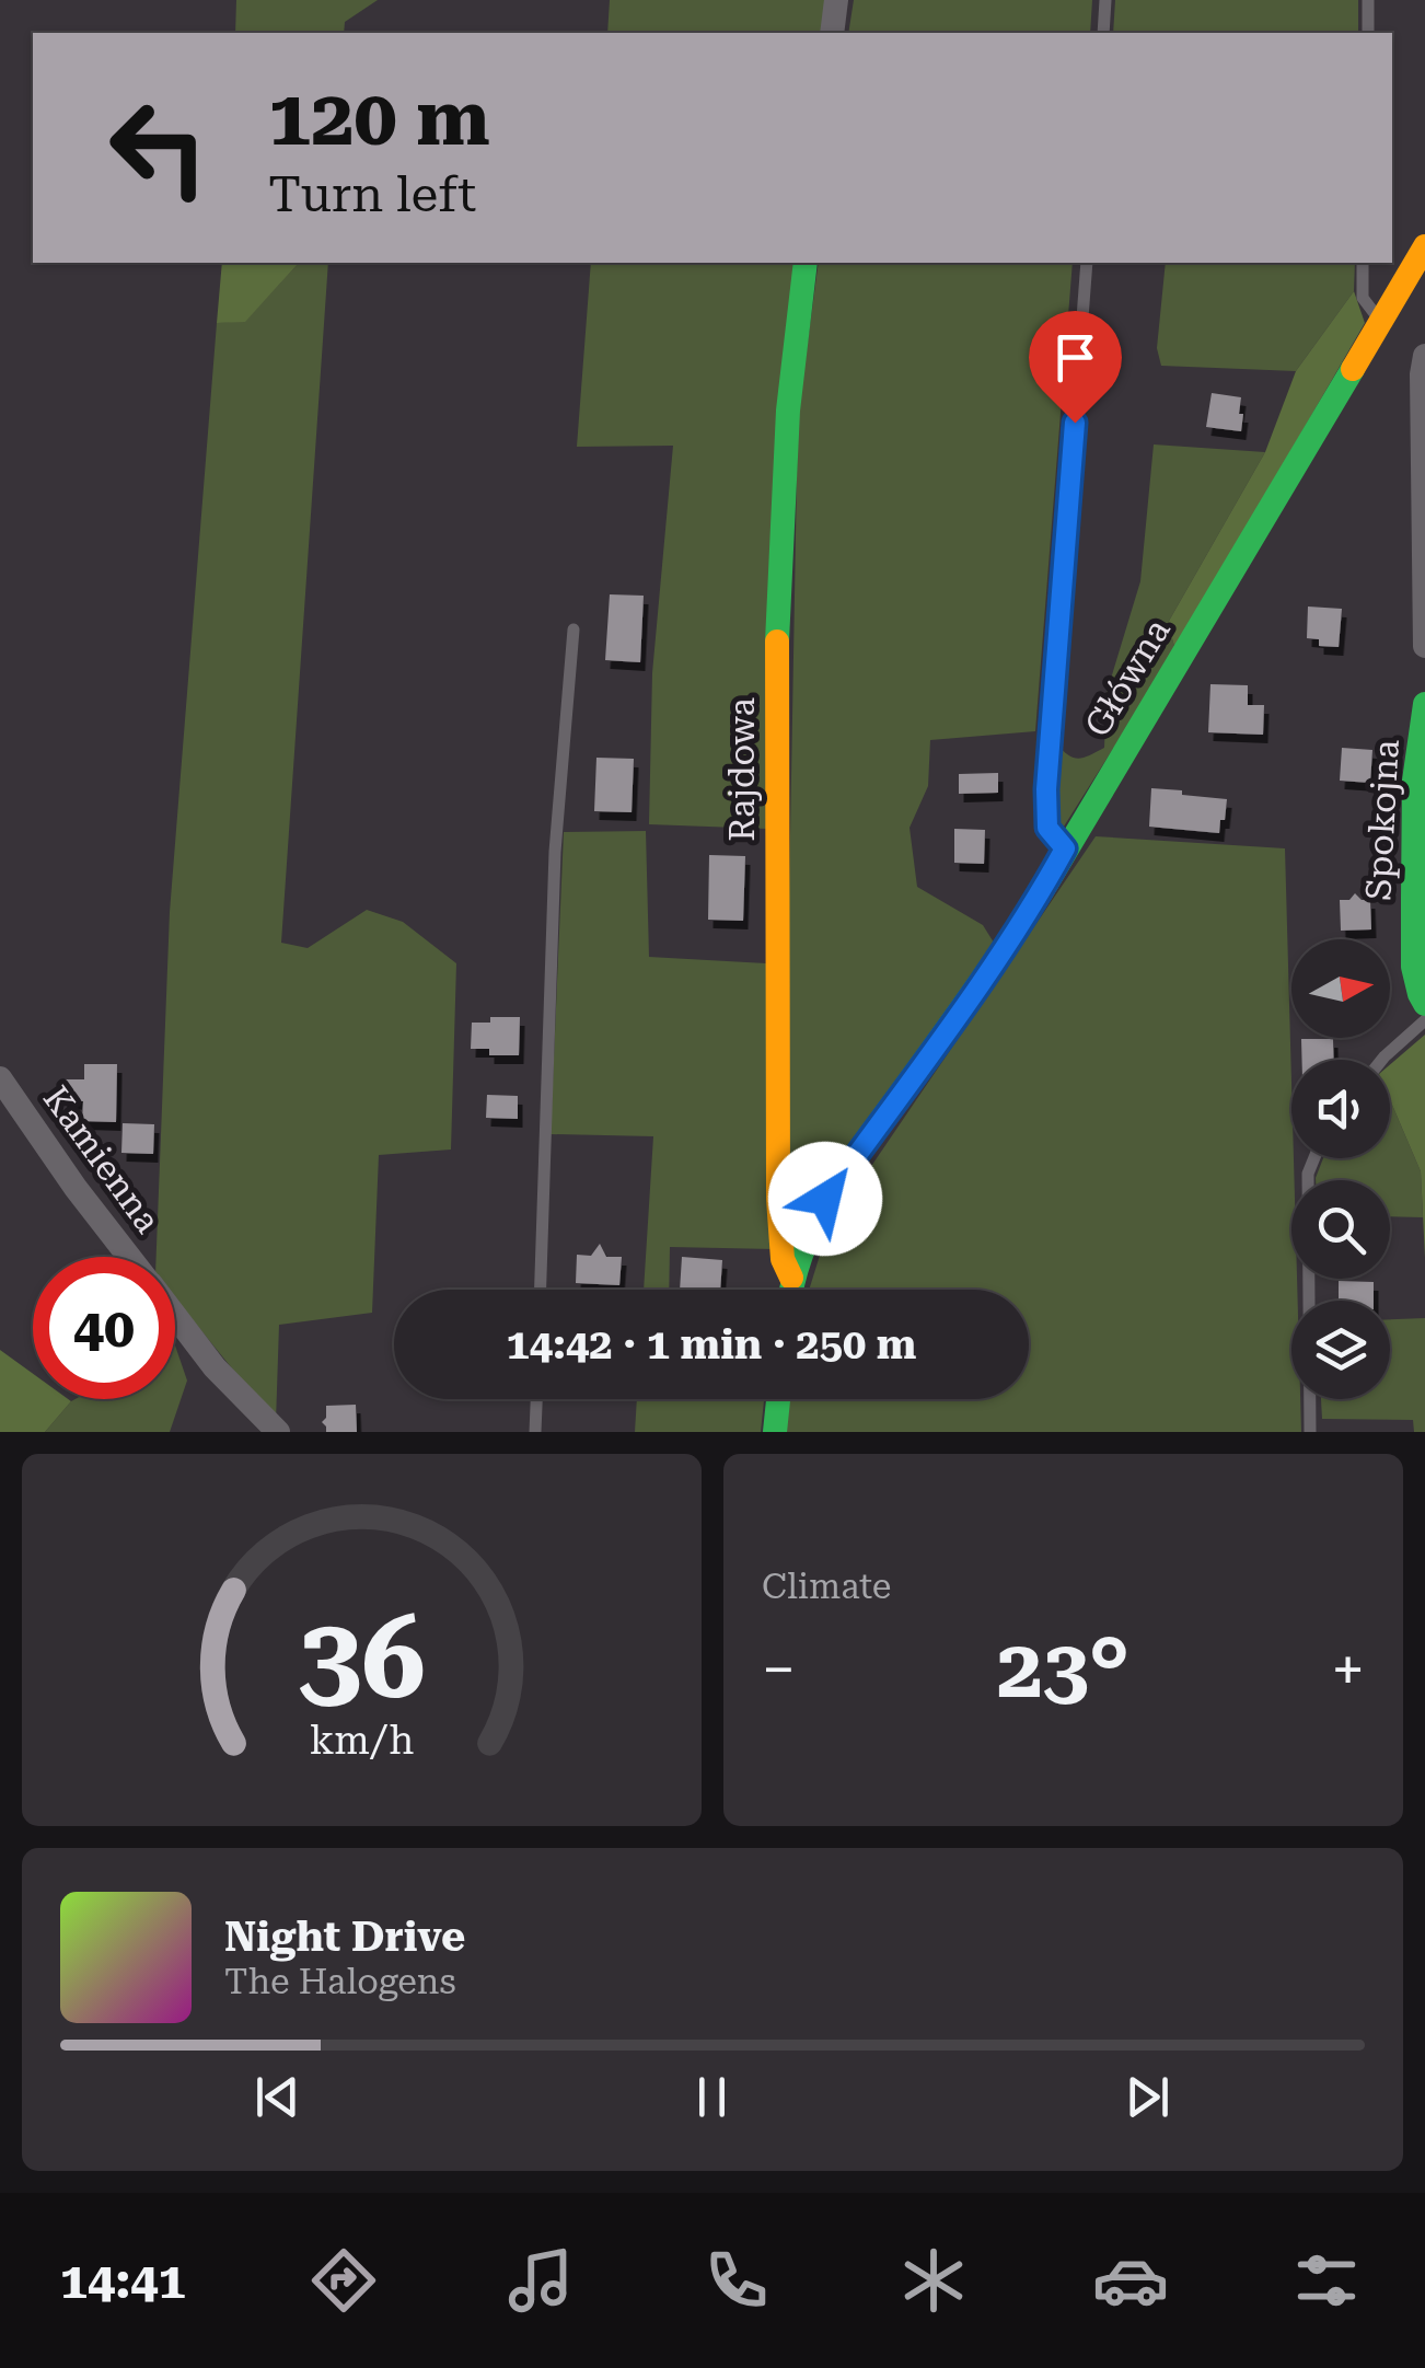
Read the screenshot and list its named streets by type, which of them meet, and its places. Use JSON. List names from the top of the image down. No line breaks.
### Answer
{"streets":{"street":["Główna","Rajdowa","Spokojna","Kamienna"]},"crossings":[["Główna","Rajdowa"]],"north":"right","page":{"turn":["120 m","Turn left"],"limit":"40","trip":"14:42 · 1 min · 250 m","tile":"Climate","heat":["−","23°","+"],"song":["Night Drive","The Halogens"],"tabs":"14:41","gauge":["36","km/h"]}}
